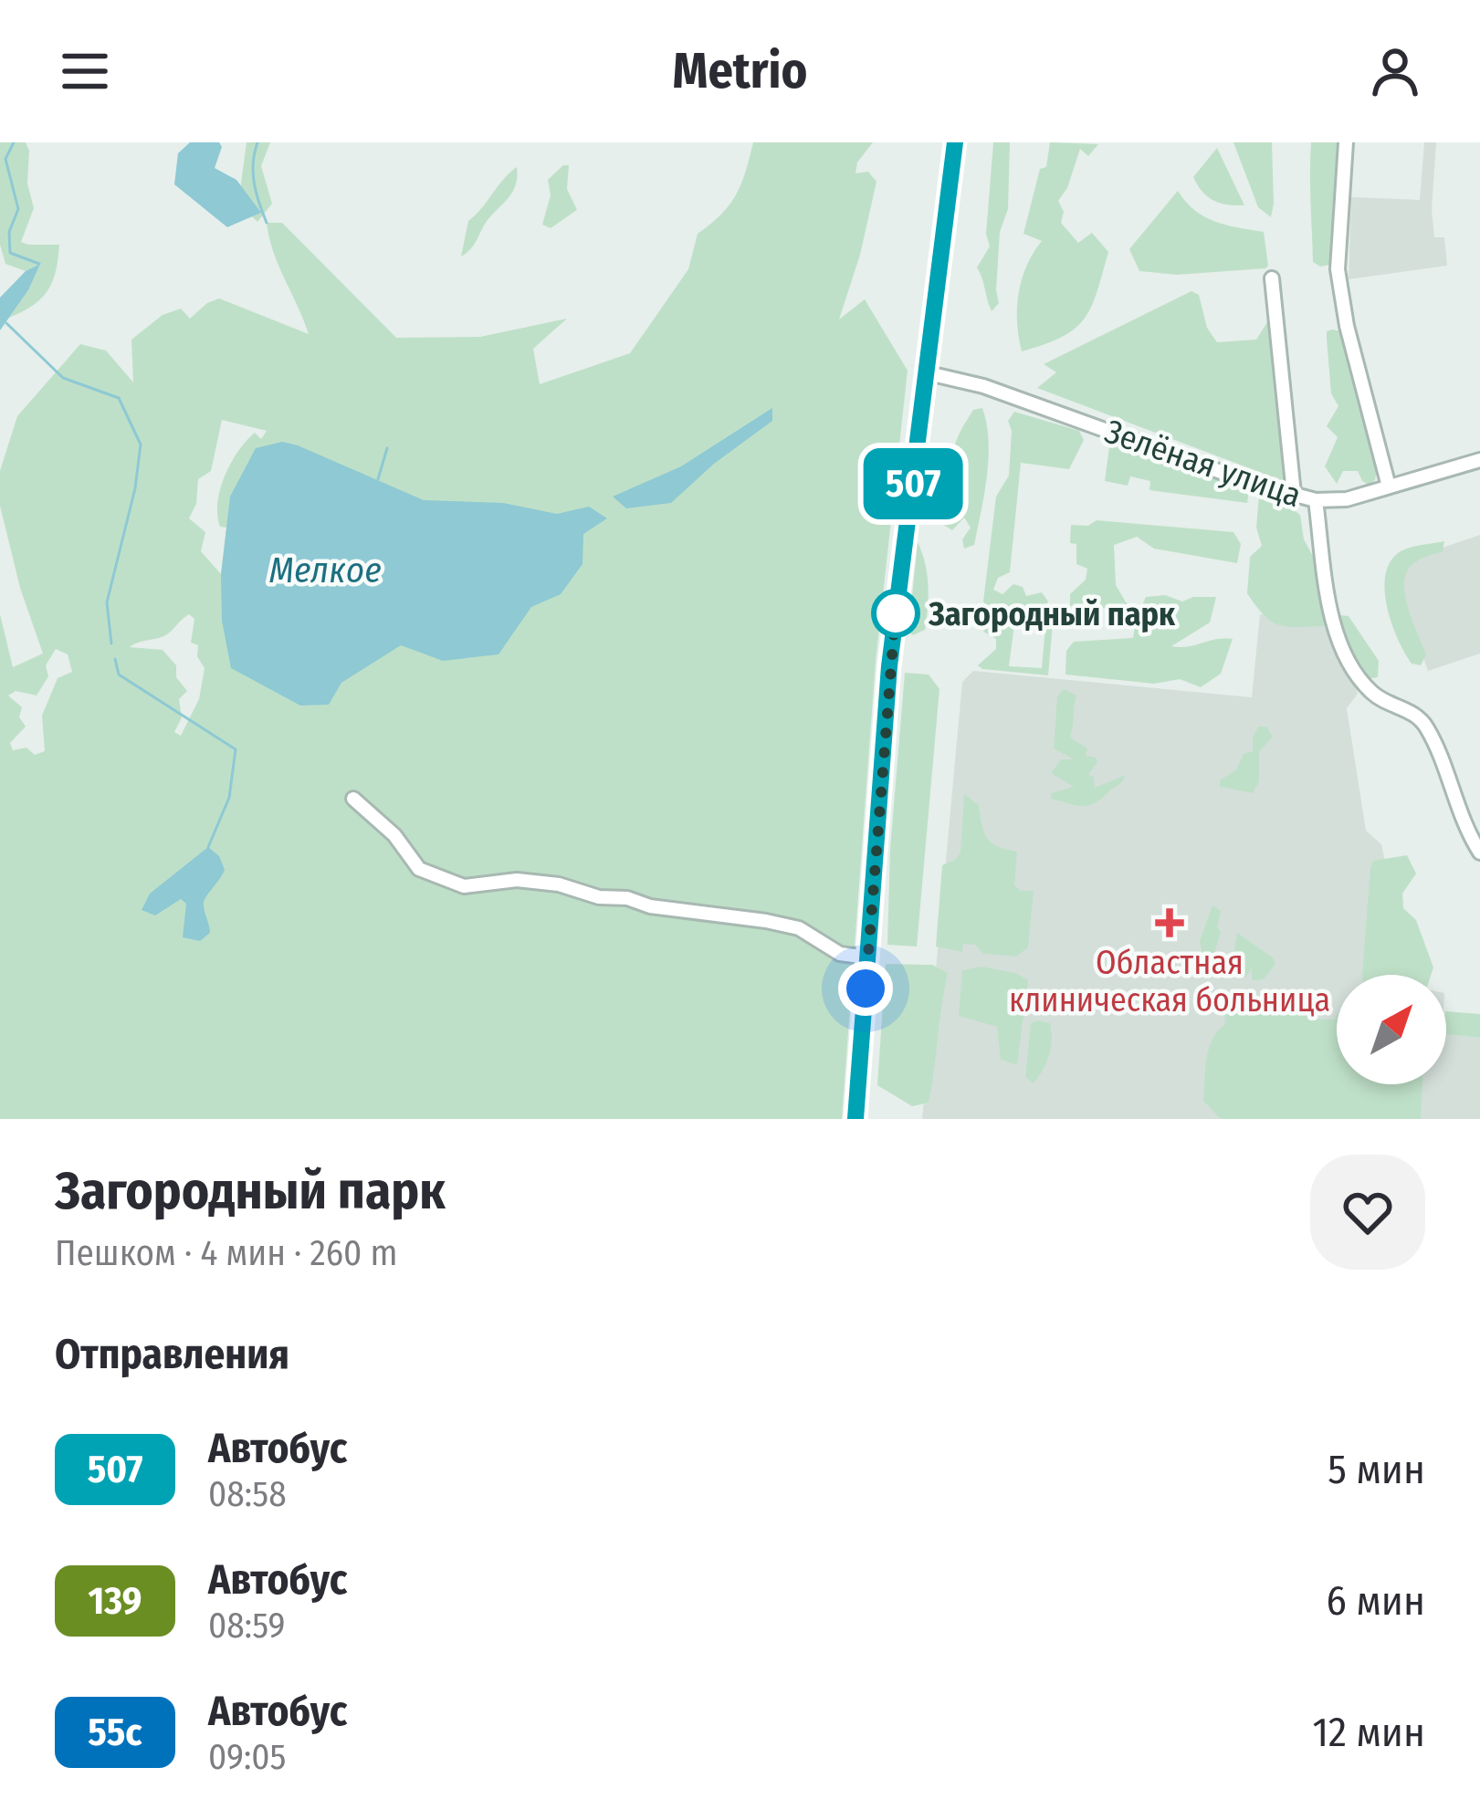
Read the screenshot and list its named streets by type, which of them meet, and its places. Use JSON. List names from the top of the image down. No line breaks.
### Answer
{"streets":{"street":["Зелёная улица"]},"water":["Мелкое"],"places":{"other":["Загородный парк"],"health":["Областная клиническая больница"]},"lines":["bus line 507"],"north":"top right","page":{"header":"Metrio","on_map":"507","heading":[["Загородный парк","Пешком · 4 мин · 260 m"],"Отправления"],"list":[{"mark":"507","name":"Автобус","note":"08:58","value":"5 мин"},{"mark":"139","name":"Автобус","note":"08:59","value":"6 мин"},{"mark":"55с","name":"Автобус","note":"09:05","value":"12 мин"}]}}
